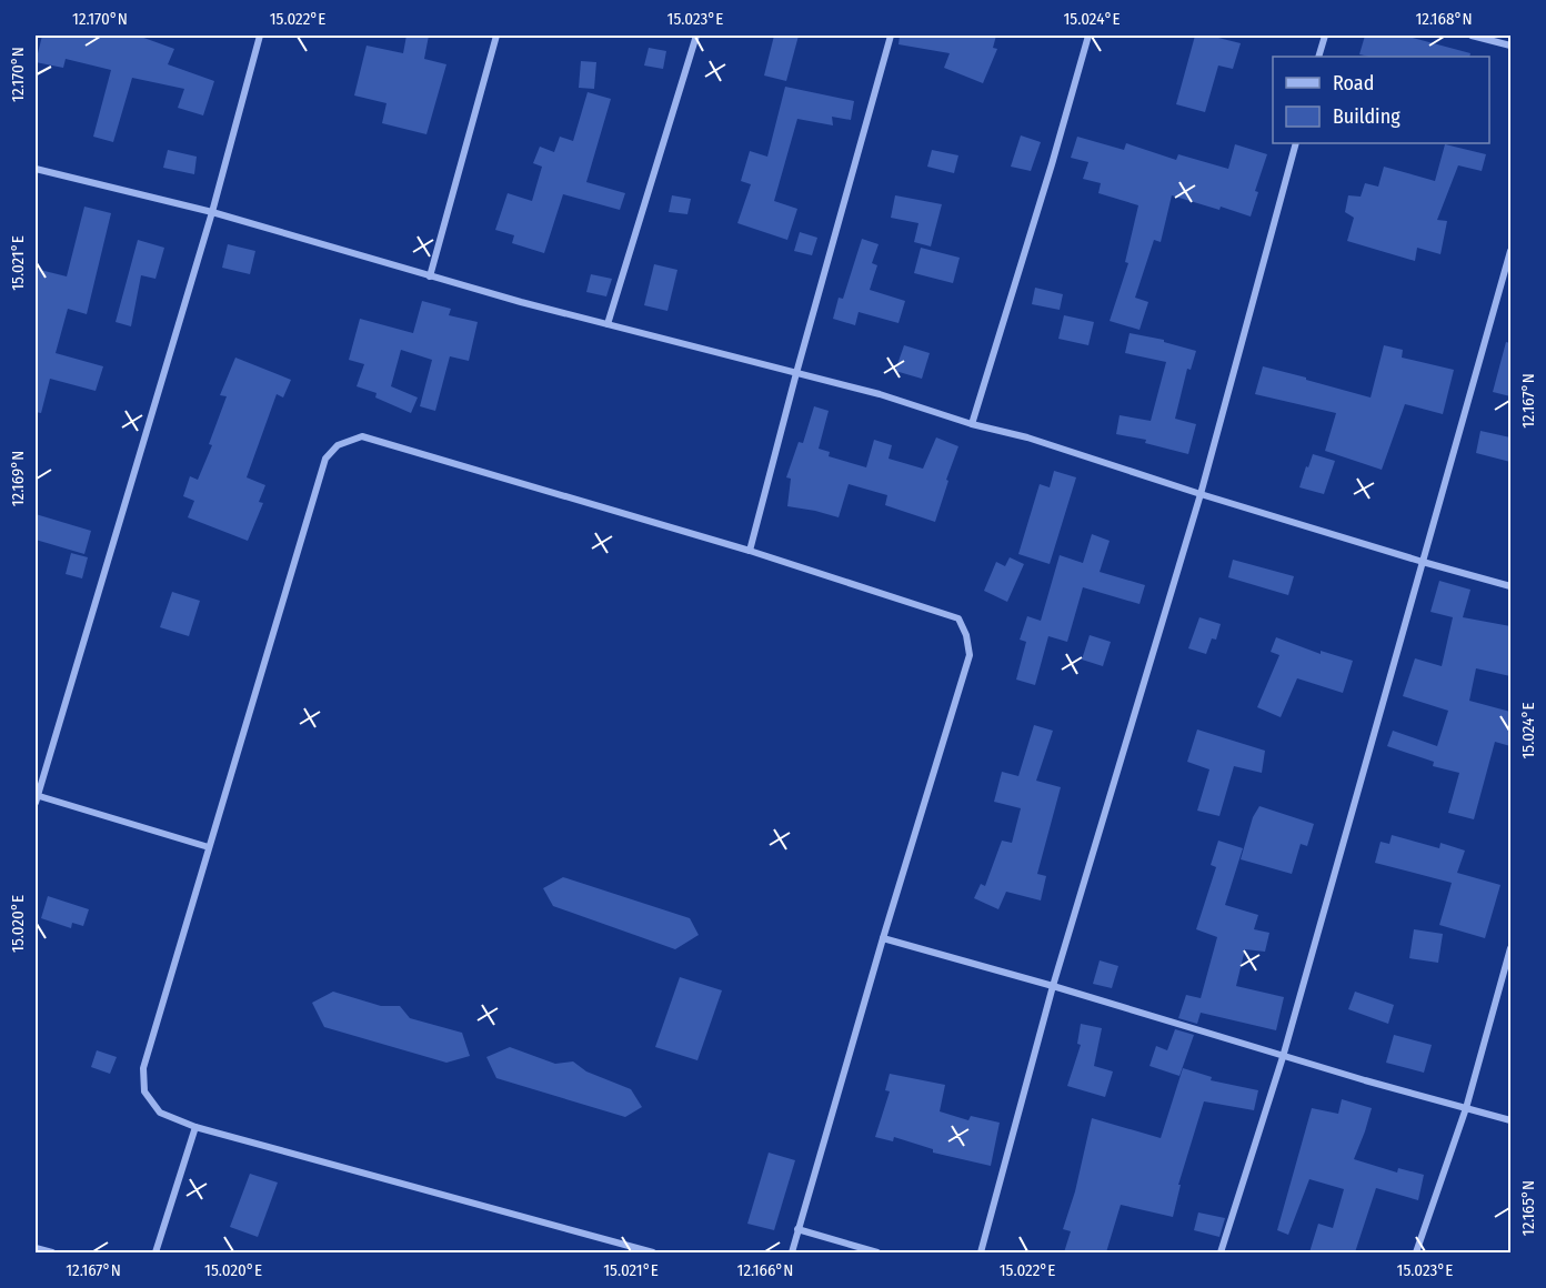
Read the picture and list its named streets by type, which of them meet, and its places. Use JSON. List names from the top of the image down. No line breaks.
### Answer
{"legend":["Road","Building"],"coordinates":["12.170°N","15.022°E","15.023°E","15.024°E","12.168°N","15.021°E","12.167°N","12.169°N","15.020°E","12.165°N","12.166°N"]}
